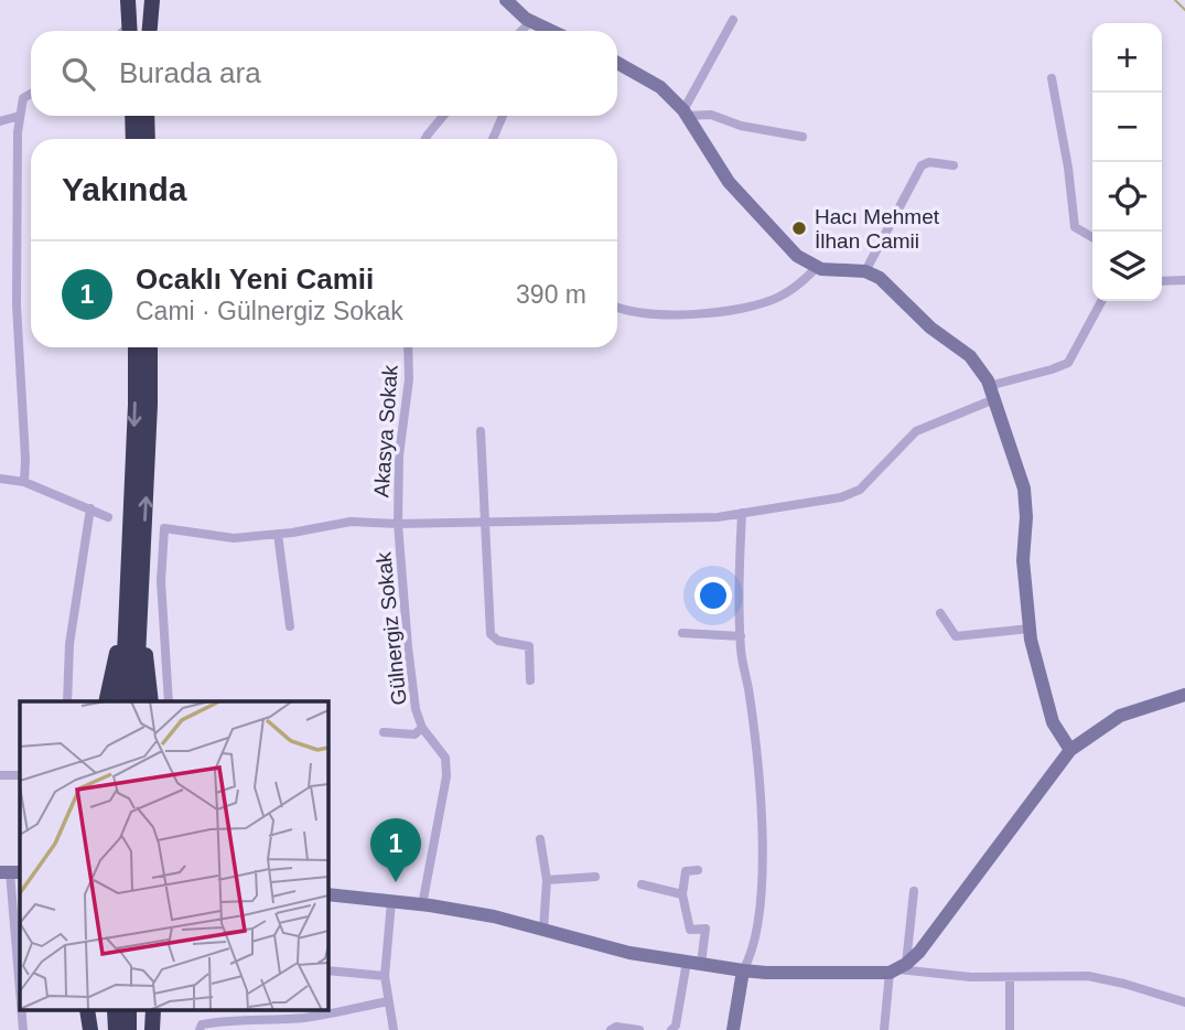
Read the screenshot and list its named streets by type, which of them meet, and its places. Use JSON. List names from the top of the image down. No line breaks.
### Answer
{"streets":{"street":["Akasya Sokak","Gülnergiz Sokak"]},"crossings":[["Akasya Sokak","Gülnergiz Sokak"]],"places":["Hacı Mehmet İlhan Camii"],"page":{"map_buttons":["+","−"],"search":"Burada ara","heading":"Yakında","list":[{"mark":"1","name":"Ocaklı Yeni Camii","note":"Cami · Gülnergiz Sokak","value":"390 m"}],"pins":"1"}}
